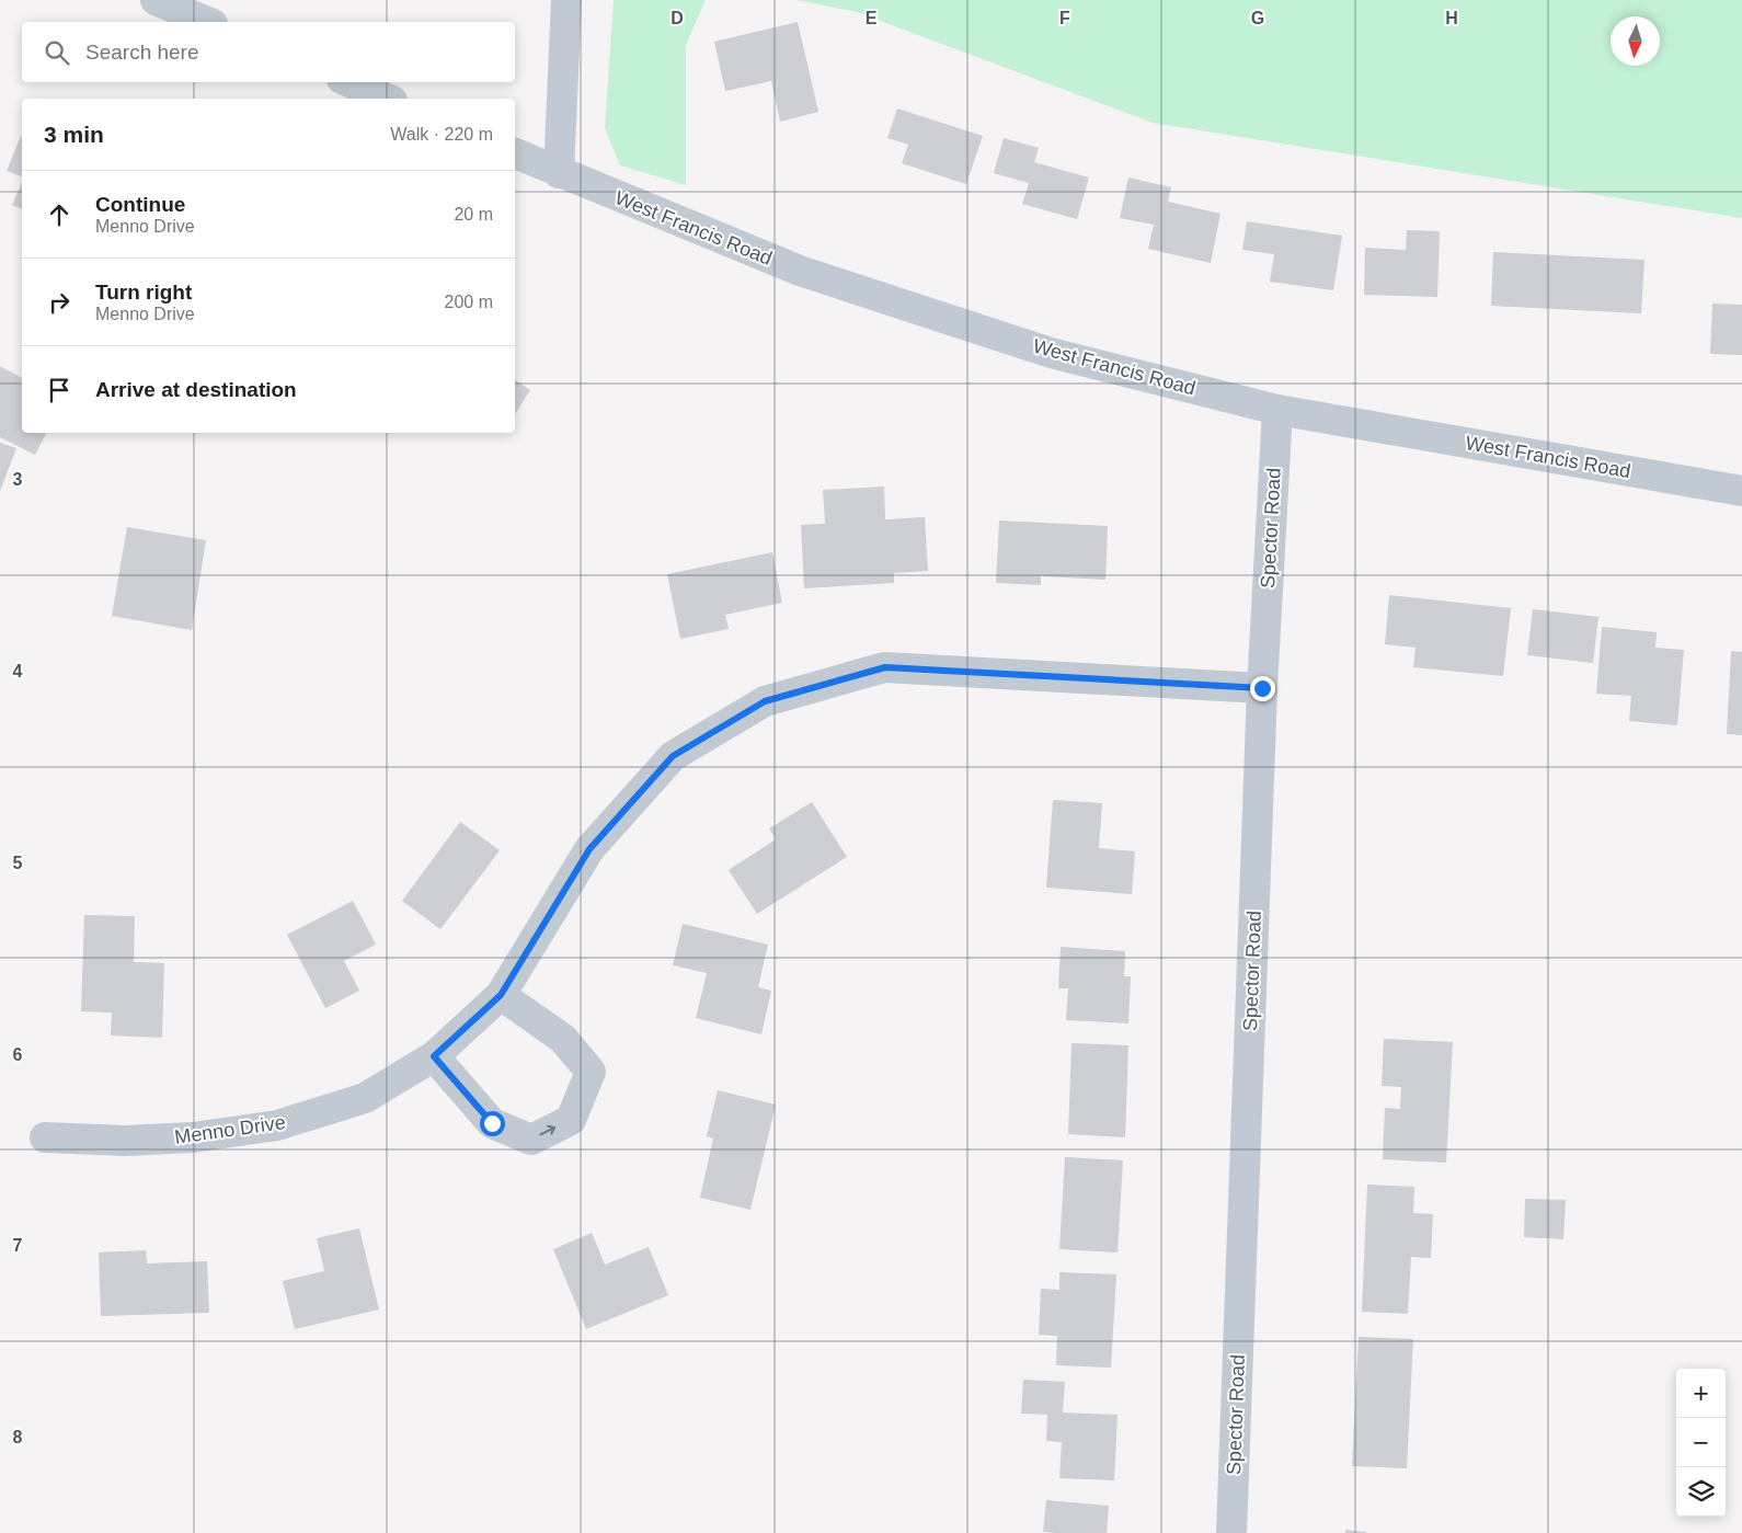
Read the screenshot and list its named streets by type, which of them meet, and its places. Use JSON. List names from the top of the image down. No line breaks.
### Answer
{"streets":{"street":["West Francis Road","Spector Road","Menno Drive"]},"crossings":[["West Francis Road","Spector Road"],["Spector Road","Menno Drive"]],"north":"bottom","page":{"search":"Search here","heading":["3 min","Walk · 220 m"],"list":[["Continue","Menno Drive","20 m"],["Turn right","Menno Drive","200 m"],"Arrive at destination"],"map_buttons":["+","−"]},"grid":{"columns":["D","E","F","G","H"],"rows":["3","4","5","6","7","8"]}}
